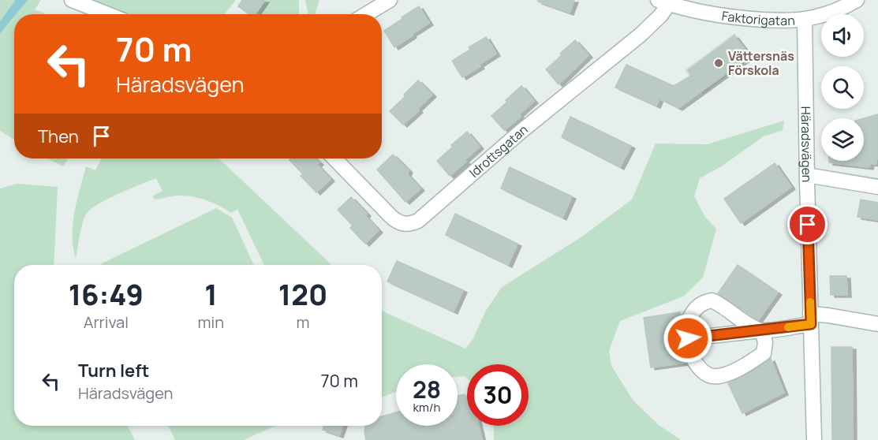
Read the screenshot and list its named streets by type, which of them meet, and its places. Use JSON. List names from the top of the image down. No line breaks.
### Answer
{"streets":{"street":["Faktorigatan","Häradsvägen","Idrottsgatan"]},"crossings":[["Faktorigatan","Häradsvägen"],["Faktorigatan","Idrottsgatan"]],"places":["Vättersnäs Förskola"],"page":{"turn":["70 m","Häradsvägen"],"then":"Then","eta":["16:49","Arrival","1","min","120","m"],"list":[{"name":"Turn left","note":"Häradsvägen","value":"70 m"}],"speed":"28 km/h","limit":"30"}}
